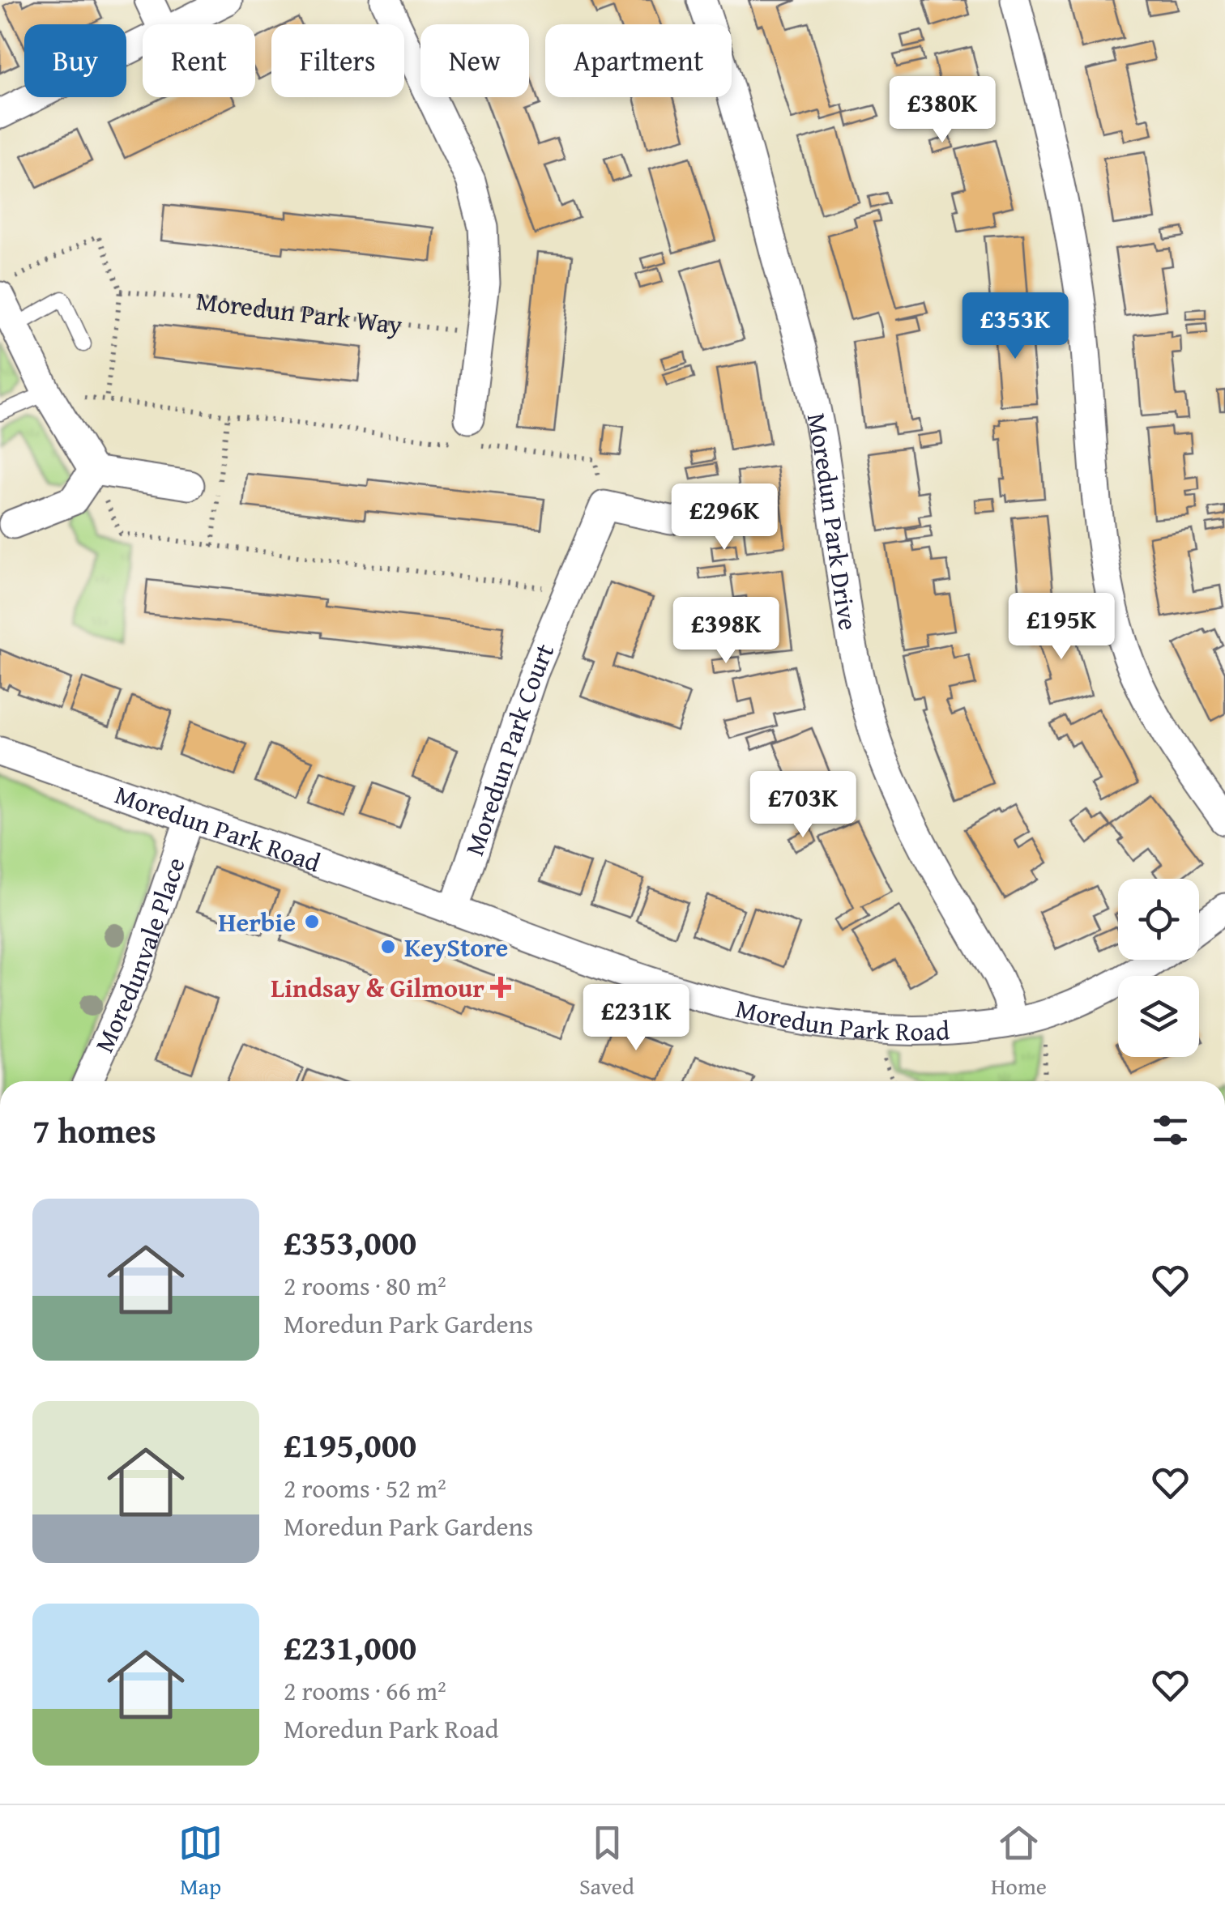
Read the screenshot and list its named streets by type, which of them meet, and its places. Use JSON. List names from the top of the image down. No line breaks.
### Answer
{"streets":{"street":["Moredun Park Drive","Moredun Park Court","Moredun Park Road","Moredunvale Place"],"path":["Moredun Park Way"]},"crossings":[["Moredun Park Drive","Moredun Park Road"],["Moredun Park Court","Moredun Park Road"],["Moredun Park Road","Moredunvale Place"]],"places":{"other":["Herbie","KeyStore"],"health":["Lindsay & Gilmour"]},"page":{"chip":["Buy","Rent","Filters","New","Apartment"],"price":["£380K","£353K","£296K","£195K","£398K","£703K","£231K"],"heading":"7 homes","list":[{"name":"£353,000","note":"2 rooms · 80 m² · Moredun Park Gardens"},{"name":"£195,000","note":"2 rooms · 52 m² · Moredun Park Gardens"},{"name":"£231,000","note":"2 rooms · 66 m² · Moredun Park Road"}],"tabs":["Map","Saved","Home"]}}
